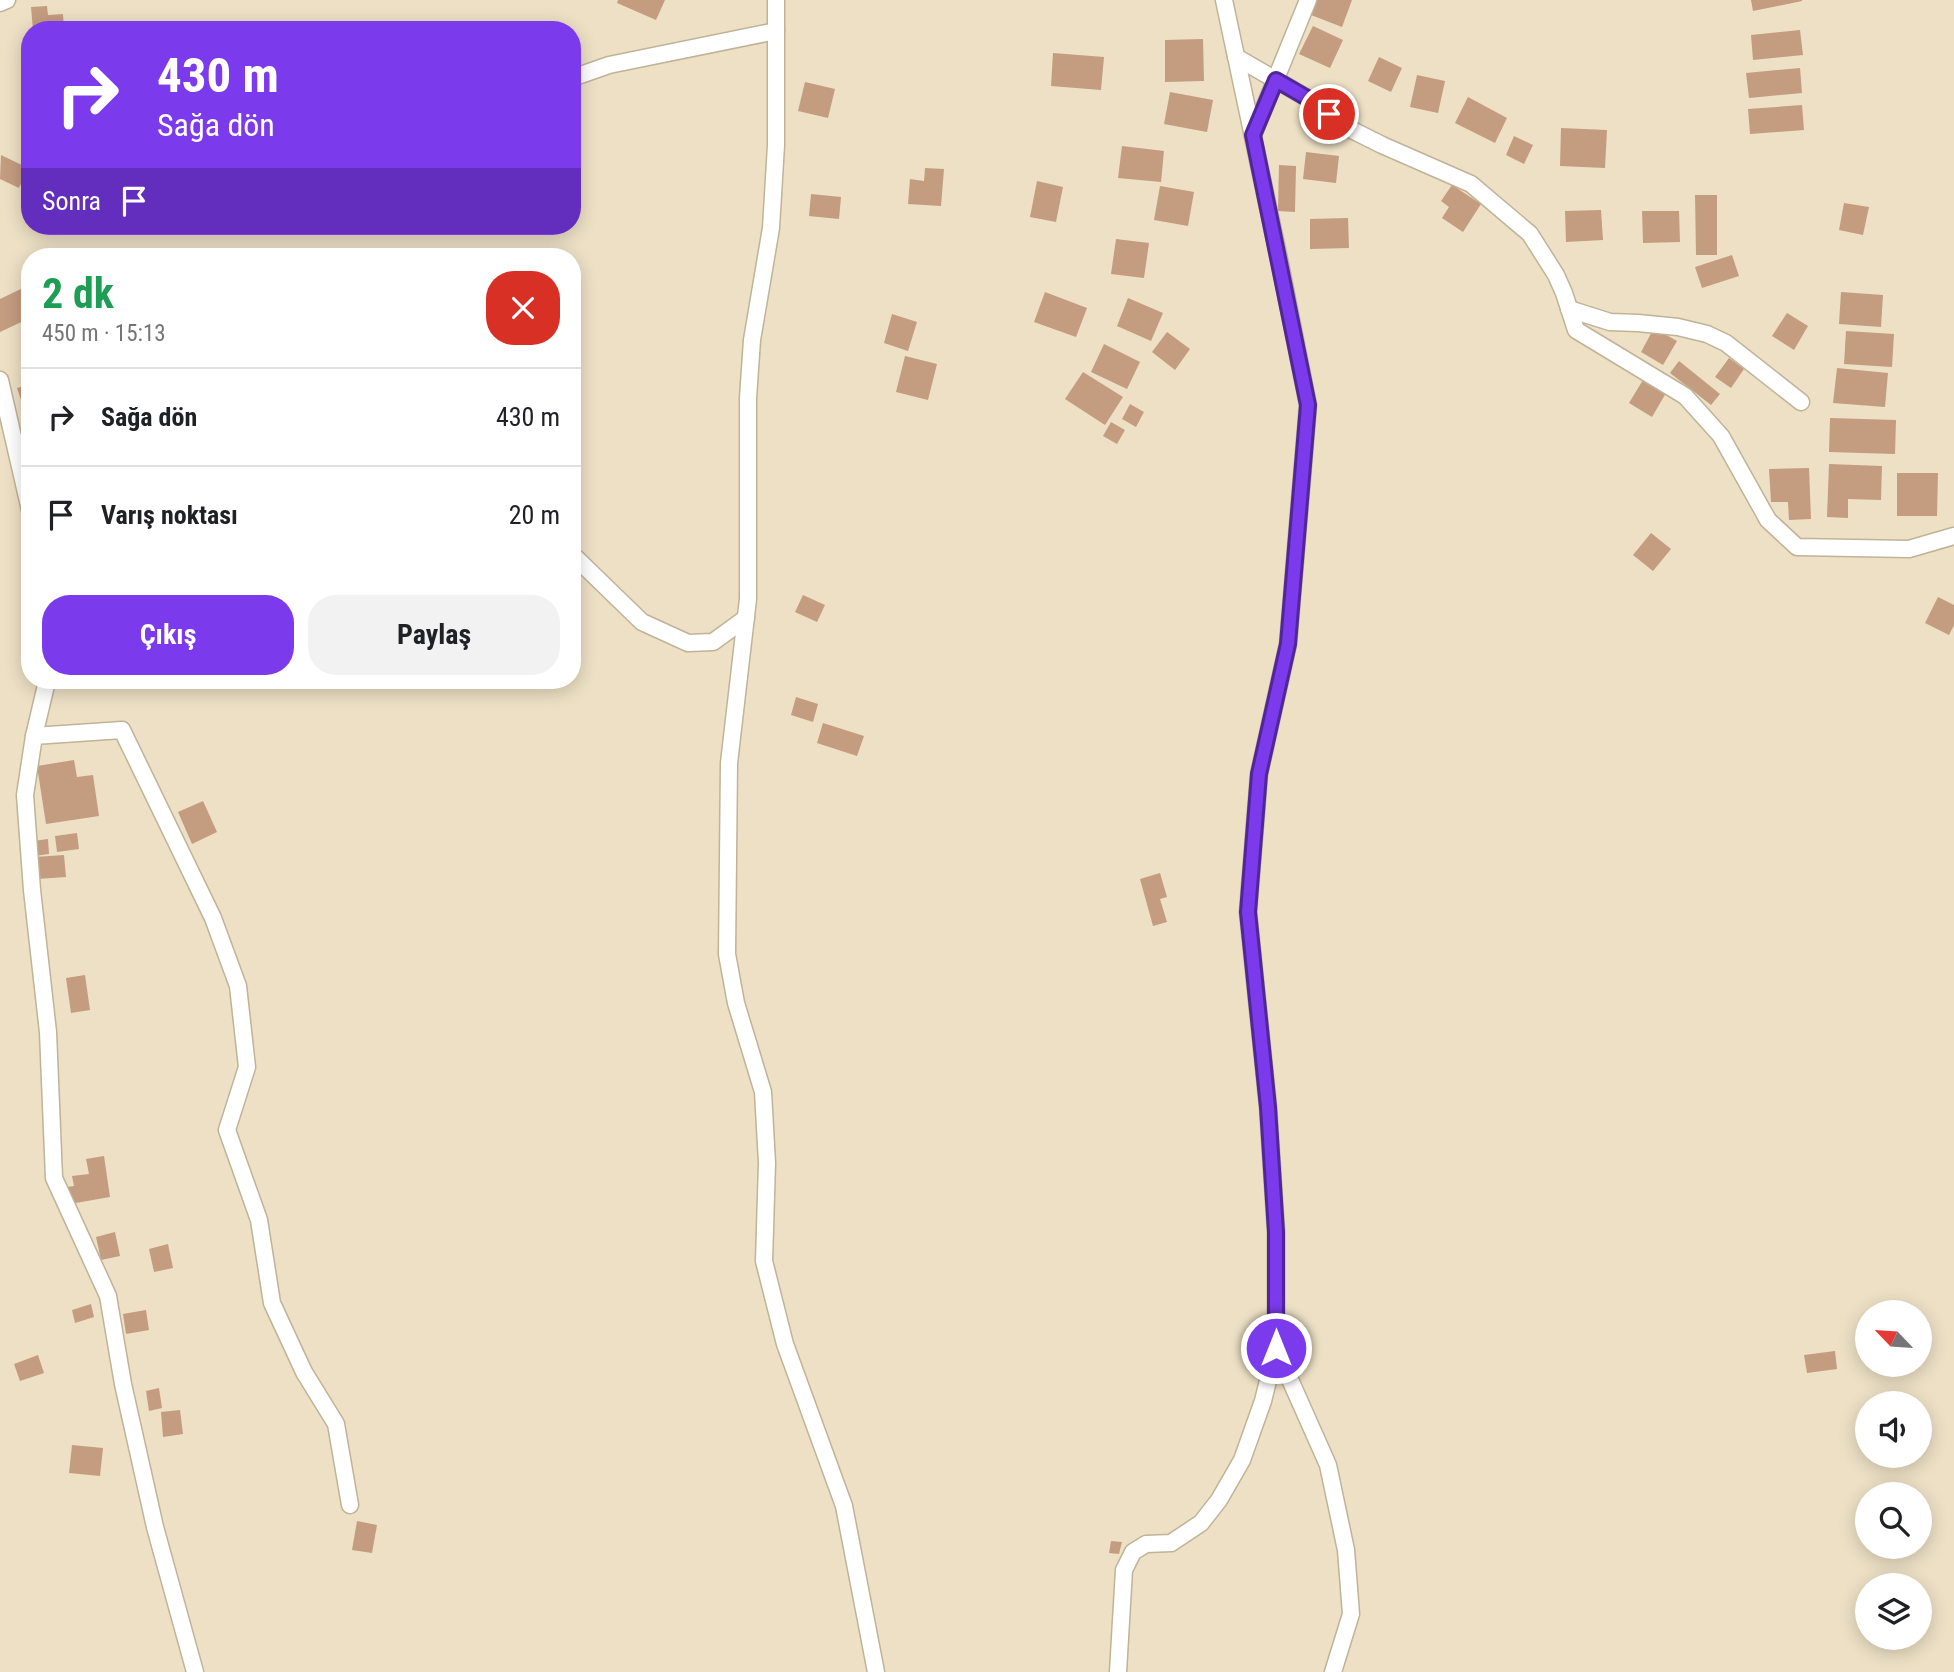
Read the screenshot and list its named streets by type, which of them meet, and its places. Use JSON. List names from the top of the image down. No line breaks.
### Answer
{"north":"top left","page":{"turn":["430 m","Sağa dön"],"then":"Sonra","heading":["2 dk","450 m · 15:13"],"list":[{"name":"Sağa dön","value":"430 m"},{"name":"Varış noktası","value":"20 m"}],"buttons":["Çıkış","Paylaş"]}}
